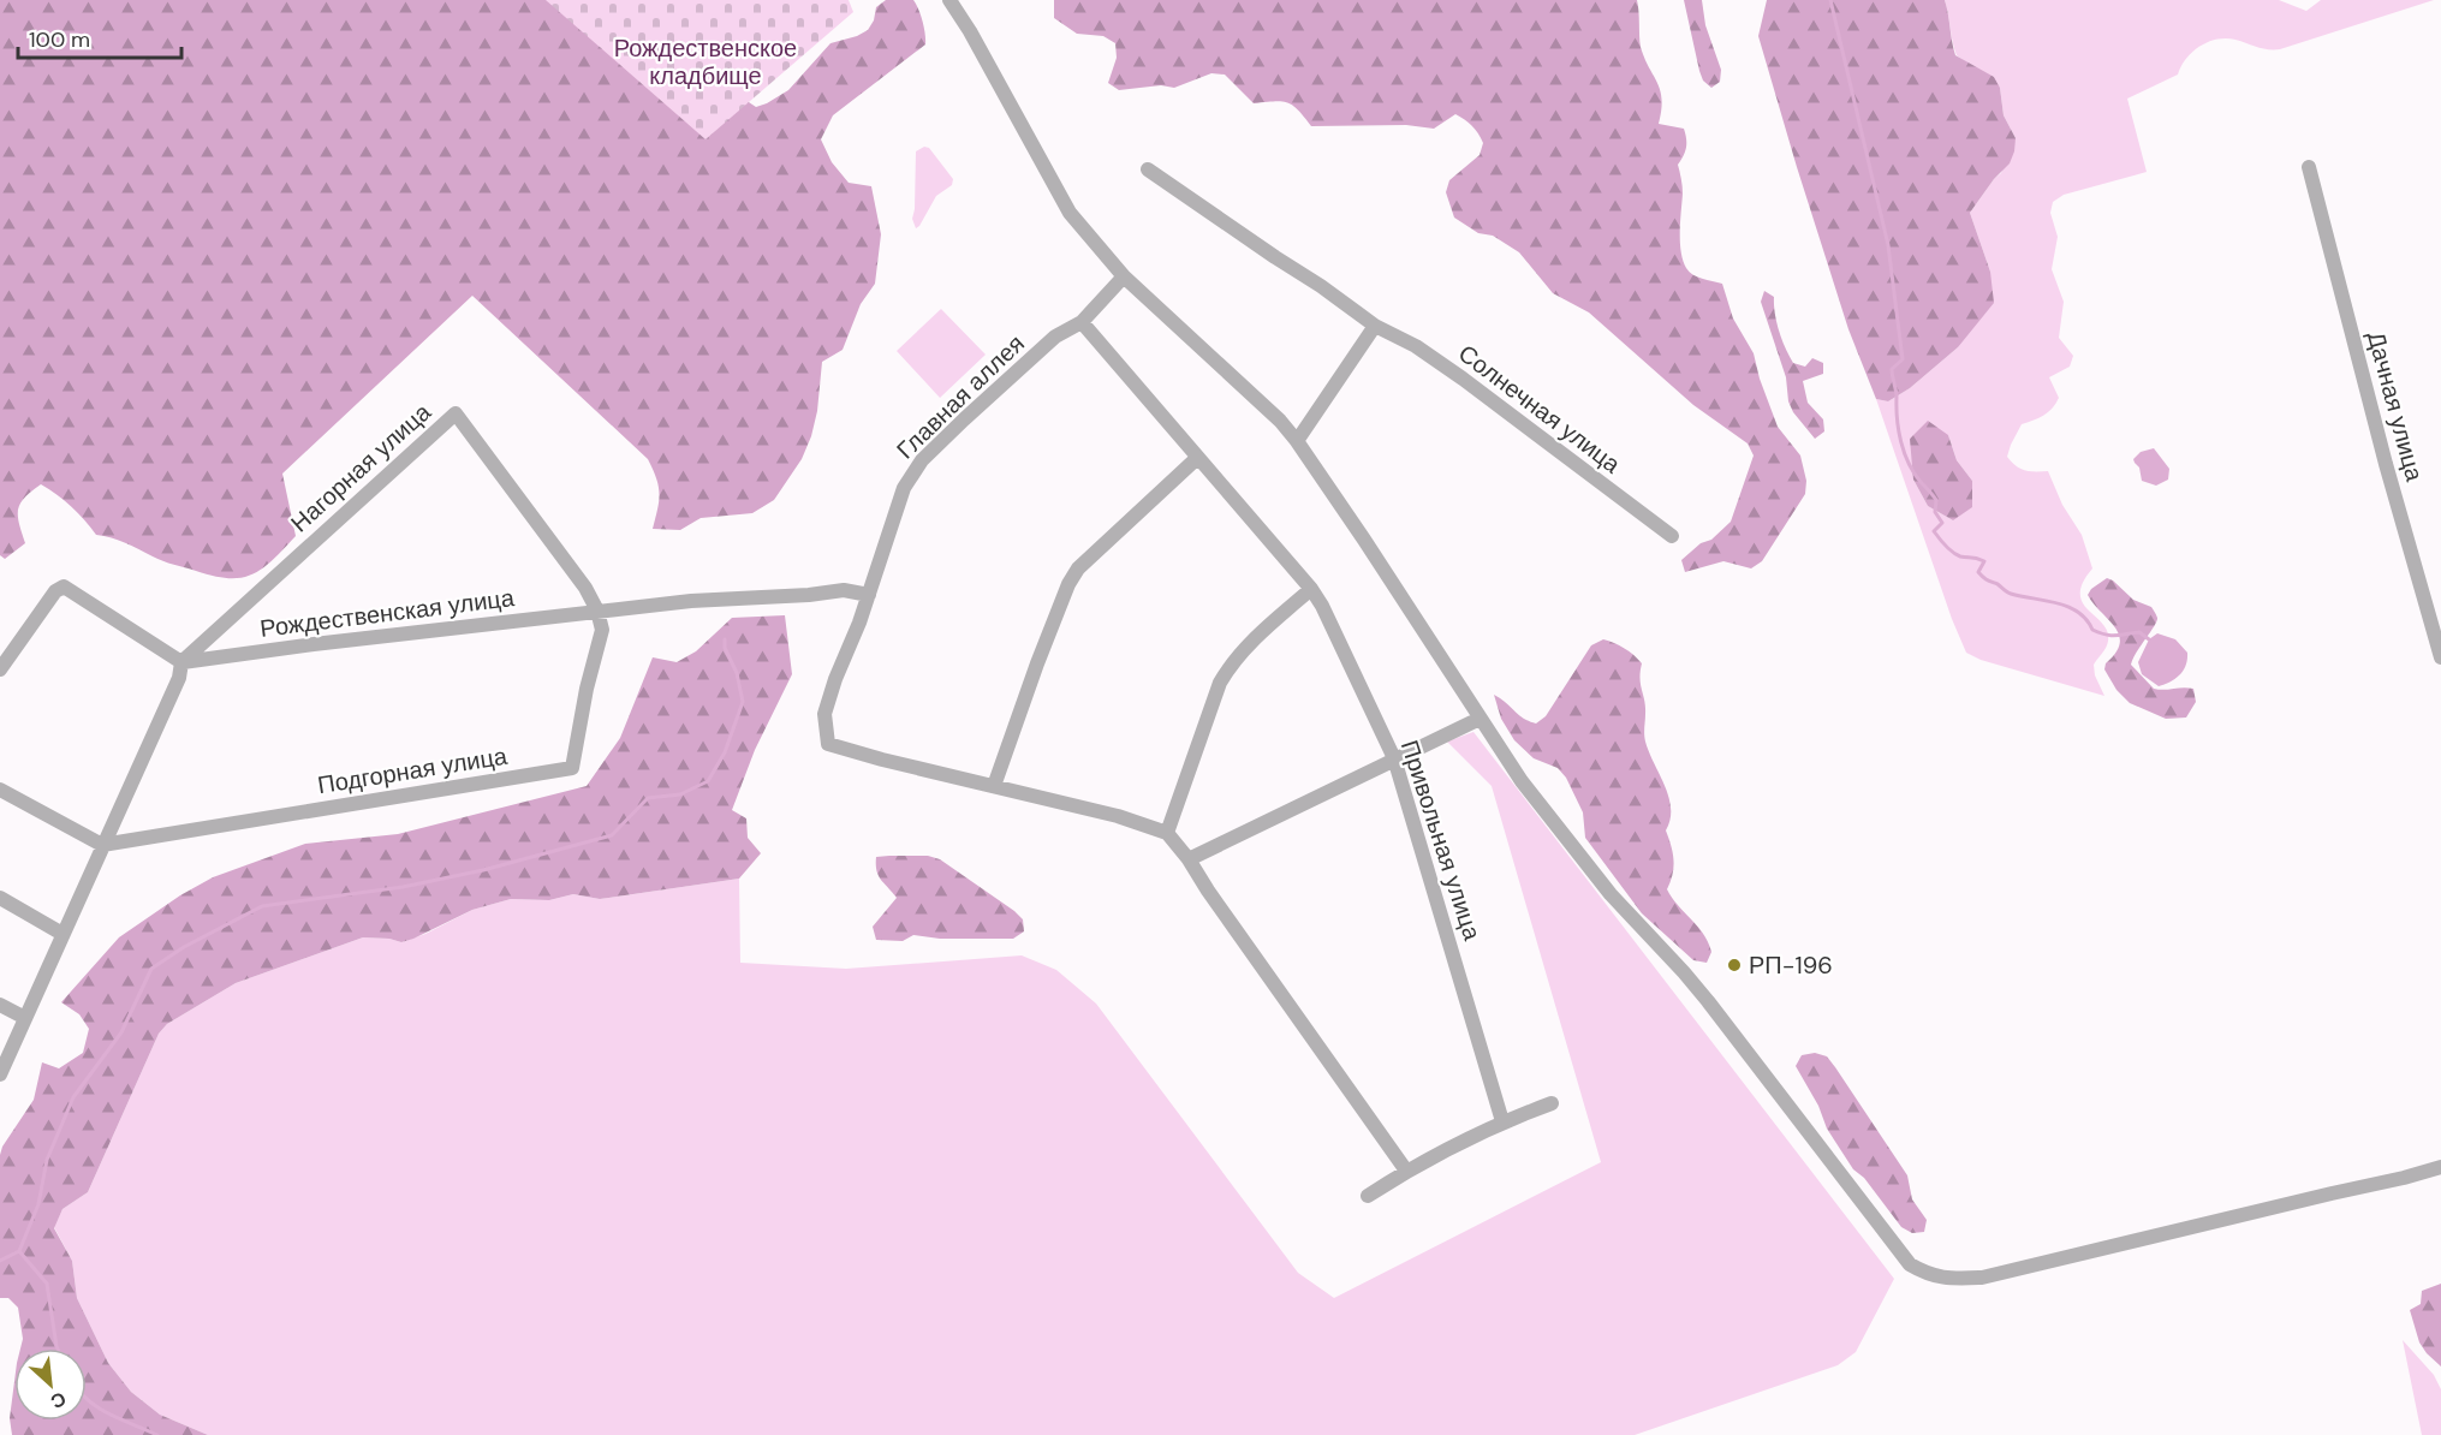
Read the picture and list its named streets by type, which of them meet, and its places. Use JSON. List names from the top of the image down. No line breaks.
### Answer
{"streets":{"street":["Главная аллея","Дачная улица","Солнечная улица","Нагорная улица","Рождественская улица","Подгорная улица","Привольная улица"]},"crossings":[["Главная аллея","Рождественская улица"],["Главная аллея","Привольная улица"],["Нагорная улица","Рождественская улица"],["Нагорная улица","Подгорная улица"],["Рождественская улица","Подгорная улица"]],"parks":["Рождественское кладбище"],"places":["РП-196"],"scale_bar":"100 m","north":"bottom right"}
